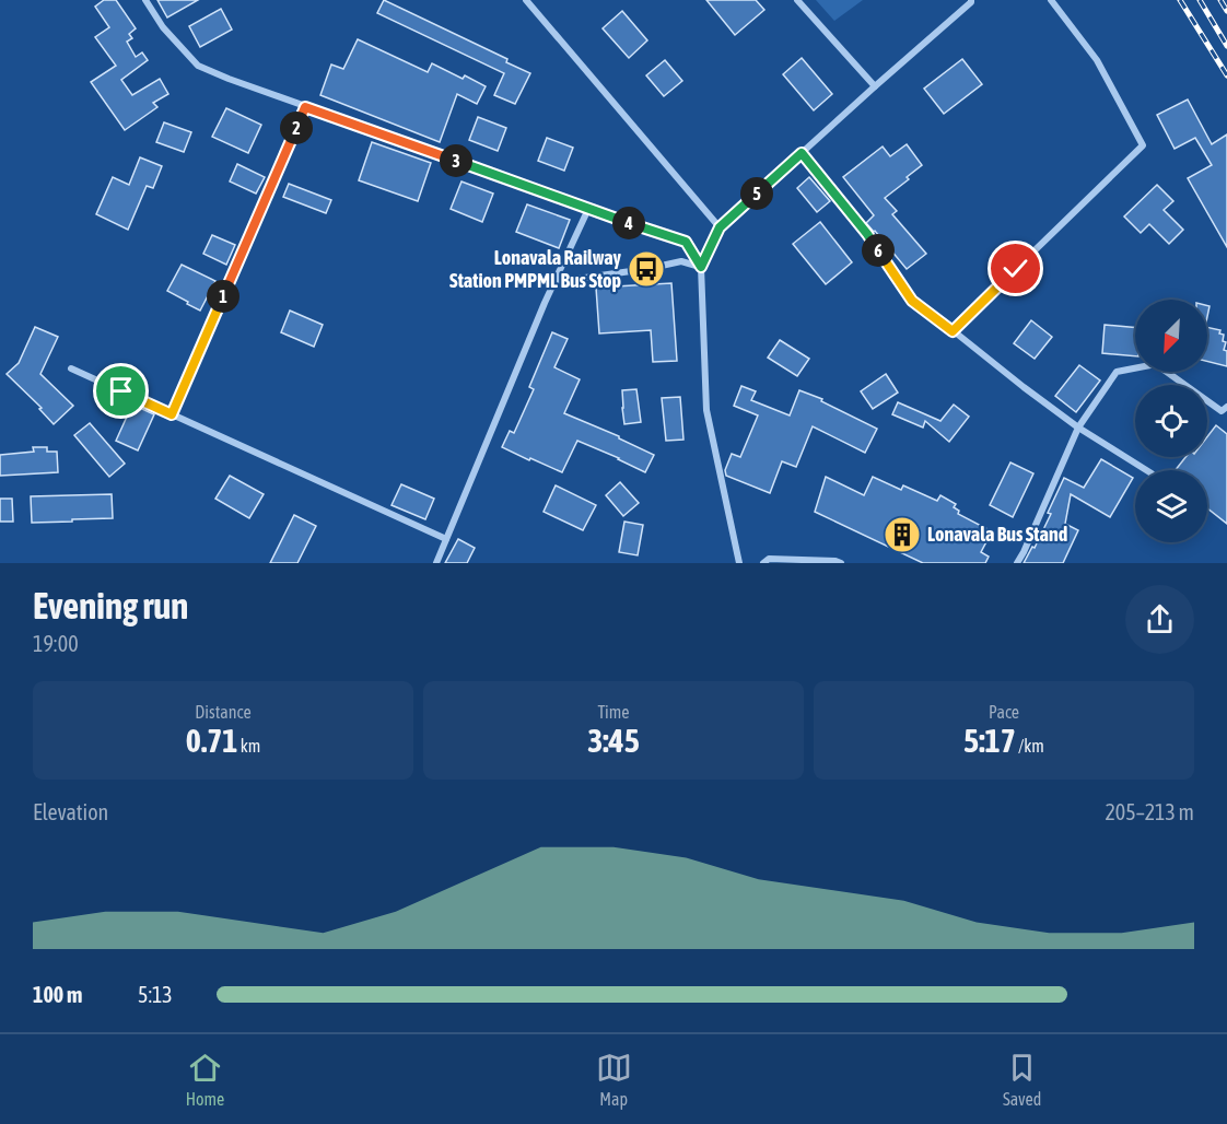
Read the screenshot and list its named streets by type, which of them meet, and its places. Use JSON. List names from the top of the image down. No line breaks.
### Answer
{"places":{"bus stop":["Lonavala Railway Station PMPML Bus Stop"],"building":["Lonavala Bus Stand"]},"north":"bottom left","page":{"pins":["2","3","5","4","6","1"],"heading":["Evening run","19:00"],"stats":[["Distance","0.71 km"],["Time","3:45"],["Pace","5:17 /km"]],"chart":["Elevation","205–213 m"],"list":[{"name":"100 m","note":"5:13"}],"tabs":["Home","Map","Saved"]}}
